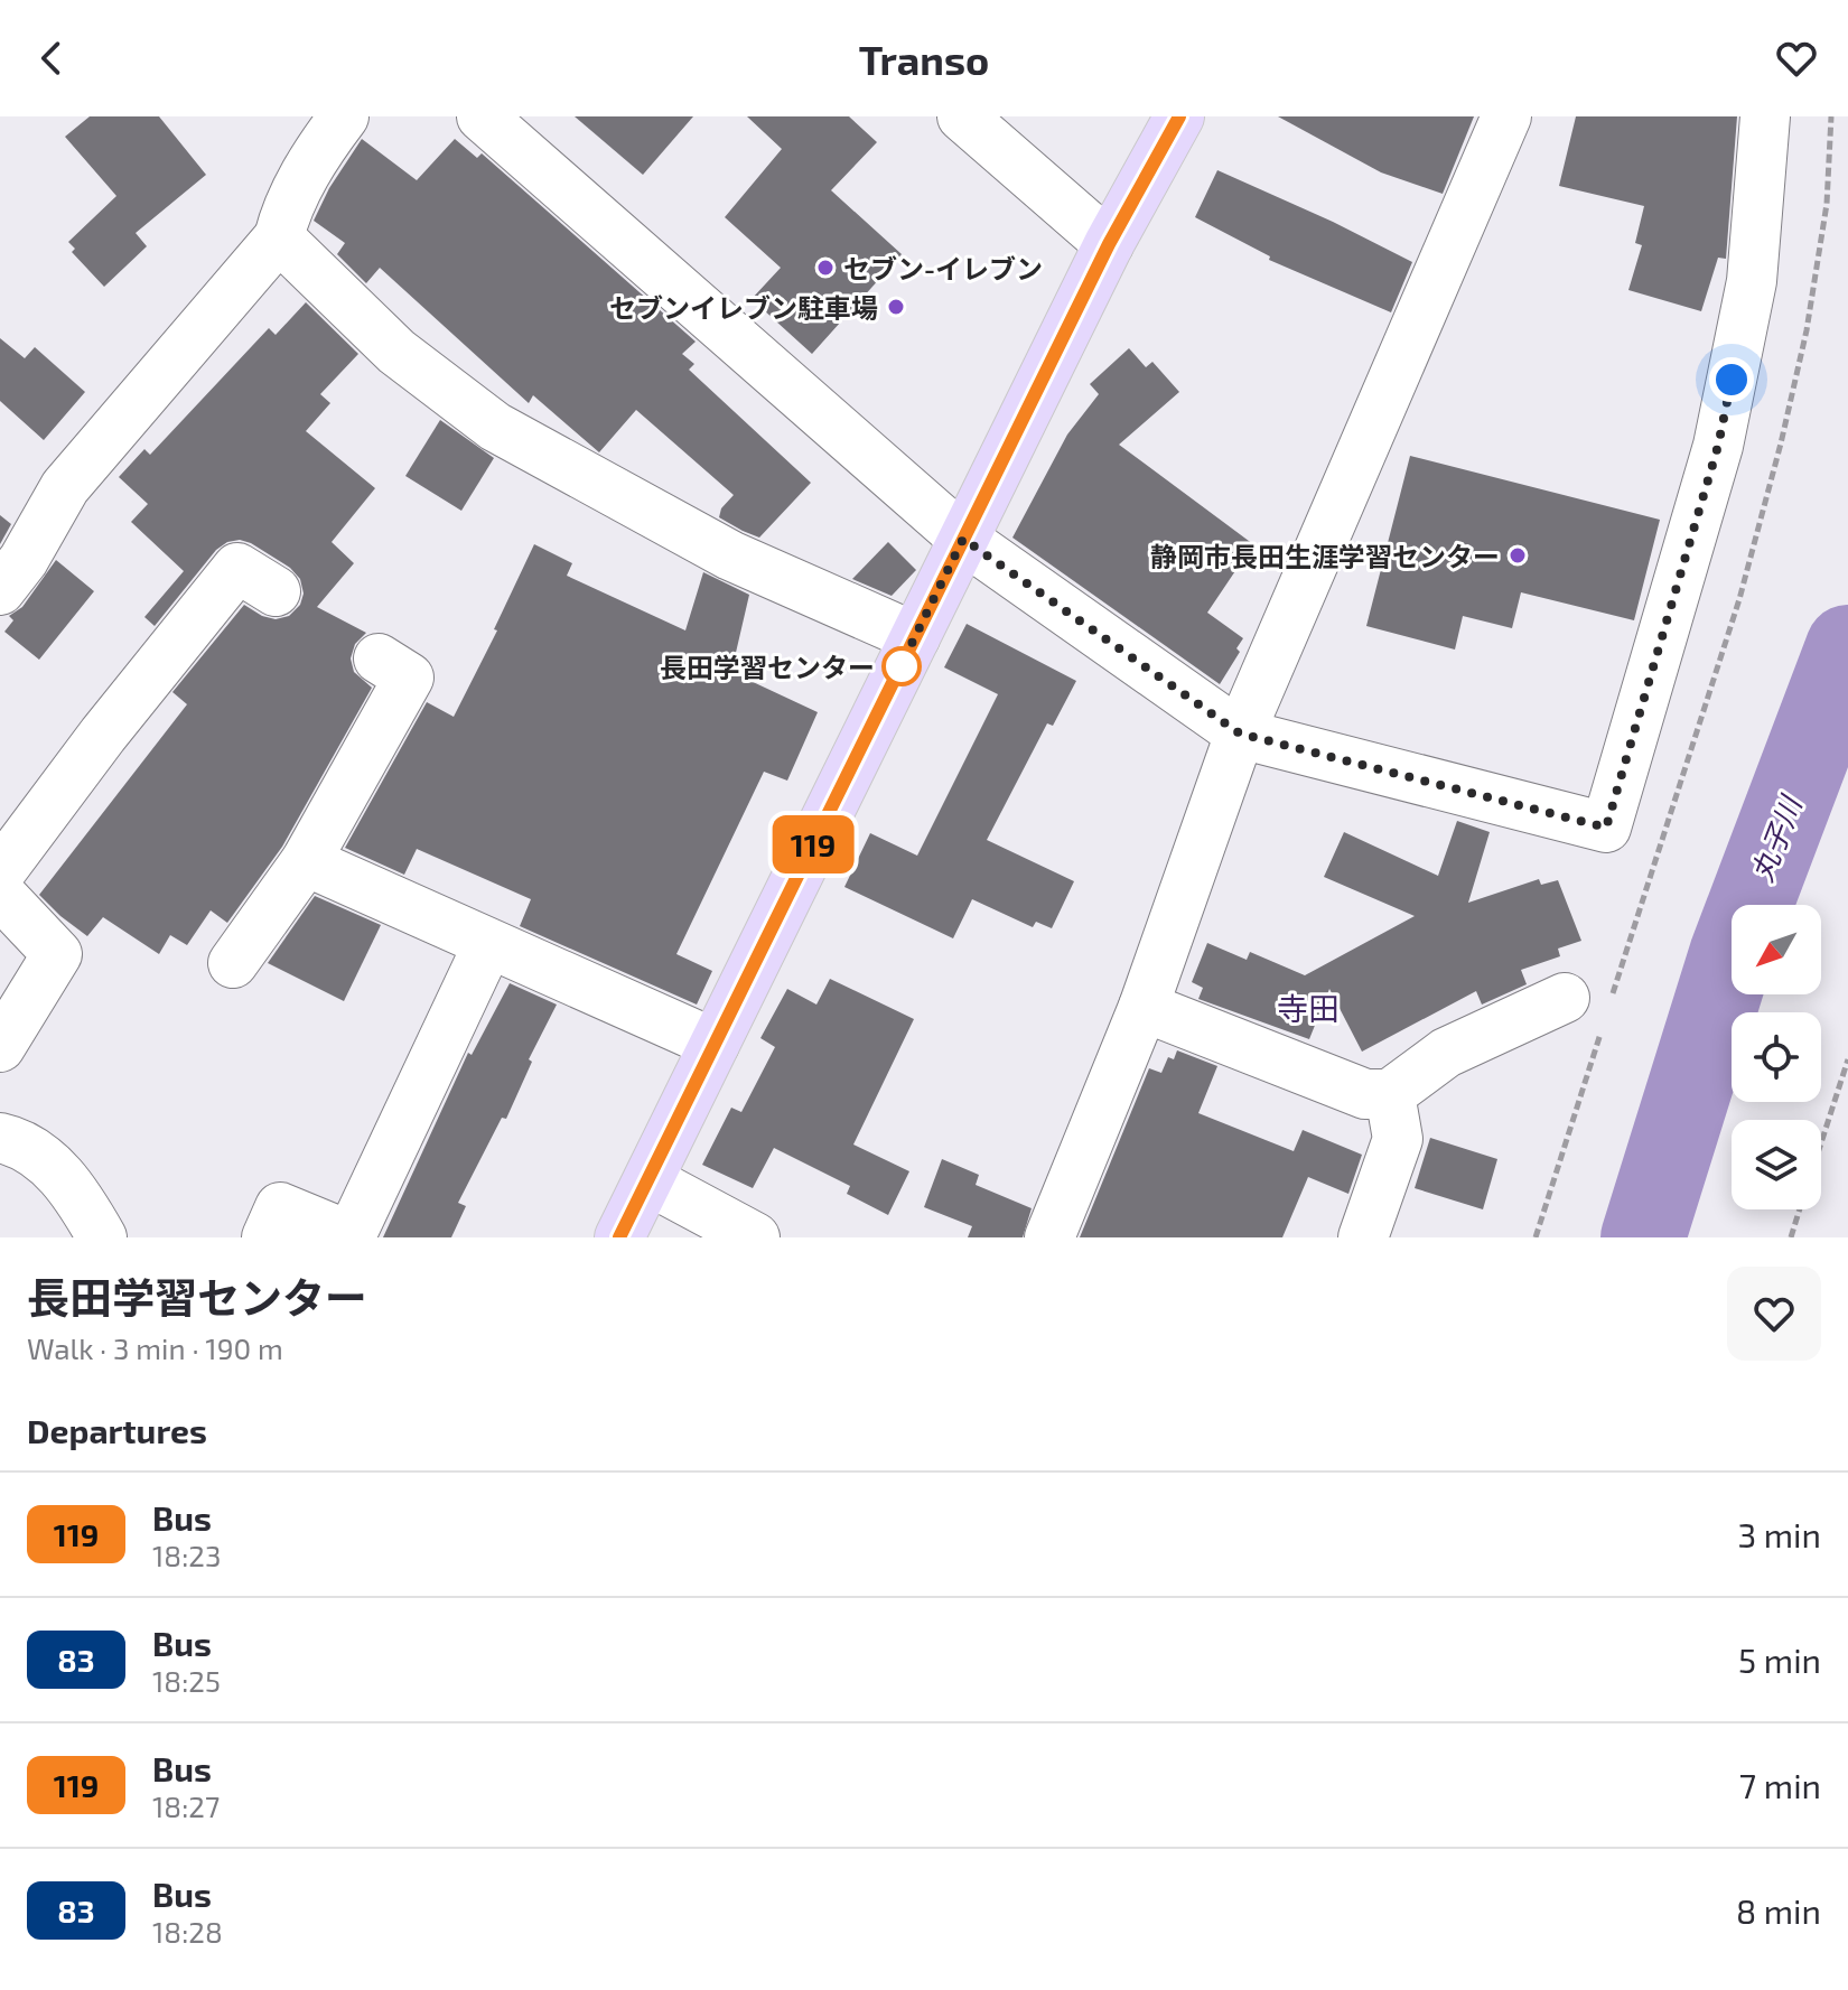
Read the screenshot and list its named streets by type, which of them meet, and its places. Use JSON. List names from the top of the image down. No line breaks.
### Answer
{"districts":["寺田"],"water":["丸子川"],"places":["セブン-イレブン","セブンイレブン駐車場","静岡市長田生涯学習センター","長田学習センター"],"lines":["bus line 119"],"north":"bottom left","page":{"header":"Transo","on_map":"119","heading":[["長田学習センター","Walk · 3 min · 190 m"],"Departures"],"list":[{"mark":"119","name":"Bus","note":"18:23","value":"3 min"},{"mark":"83","name":"Bus","note":"18:25","value":"5 min"},{"mark":"119","name":"Bus","note":"18:27","value":"7 min"},{"mark":"83","name":"Bus","note":"18:28","value":"8 min"}]}}
